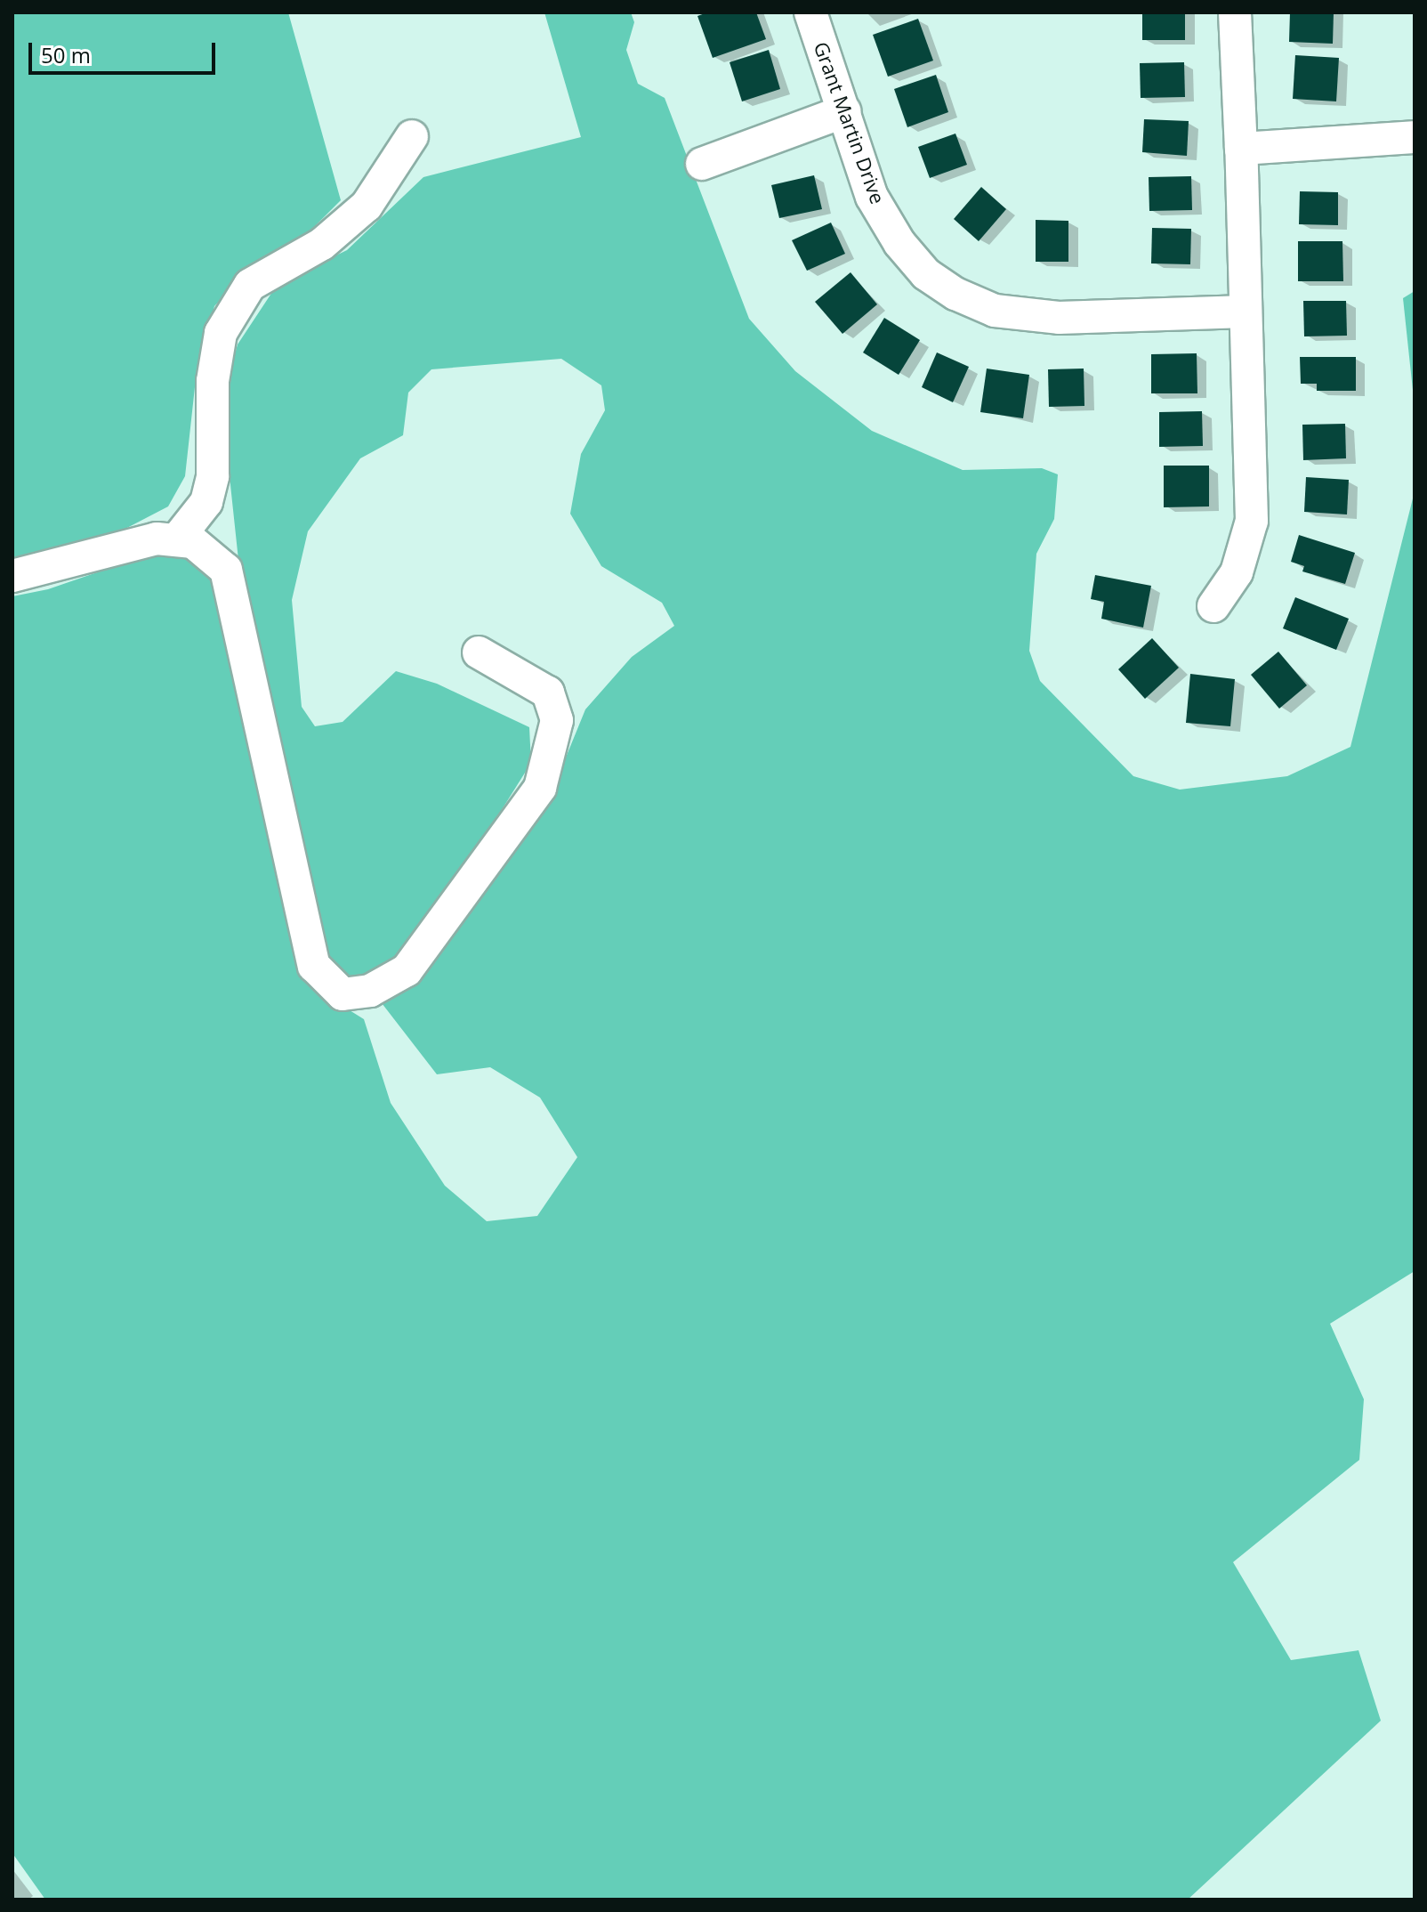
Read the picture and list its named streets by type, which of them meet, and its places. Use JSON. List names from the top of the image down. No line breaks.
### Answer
{"streets":{"street":["Grant Martin Drive"]},"scale_bar":"50 m"}
